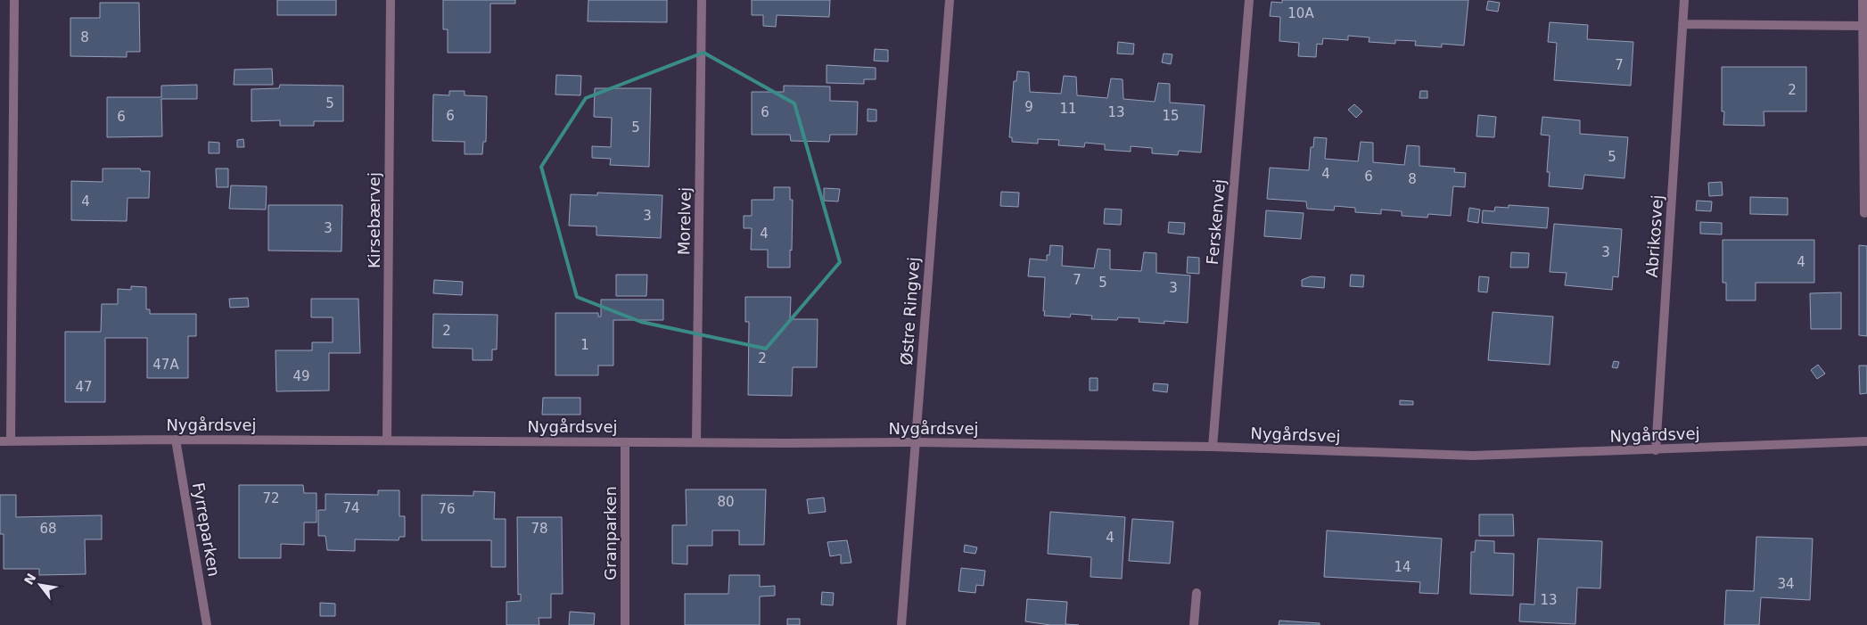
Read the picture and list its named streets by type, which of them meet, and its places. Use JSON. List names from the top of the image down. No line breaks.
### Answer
{"streets":{"street":["Kirsebærvej","Morelvej","Ferskenvej","Abrikosvej","Østre Ringvej","Nygårdsvej","Fyrreparken","Granparken"]},"crossings":[["Kirsebærvej","Nygårdsvej"],["Morelvej","Nygårdsvej"],["Ferskenvej","Nygårdsvej"],["Abrikosvej","Nygårdsvej"],["Østre Ringvej","Nygårdsvej"],["Nygårdsvej","Fyrreparken"],["Nygårdsvej","Granparken"]],"house_numbers":["10A","8","7","2","5","9","11","6","13","6","15","6","5","5","4","6","8","4","3","3","4","3","4","7","5","3","2","1","2","47A","49","47","72","80","74","76","68","78","4","14","34","13"],"north":"top left"}
